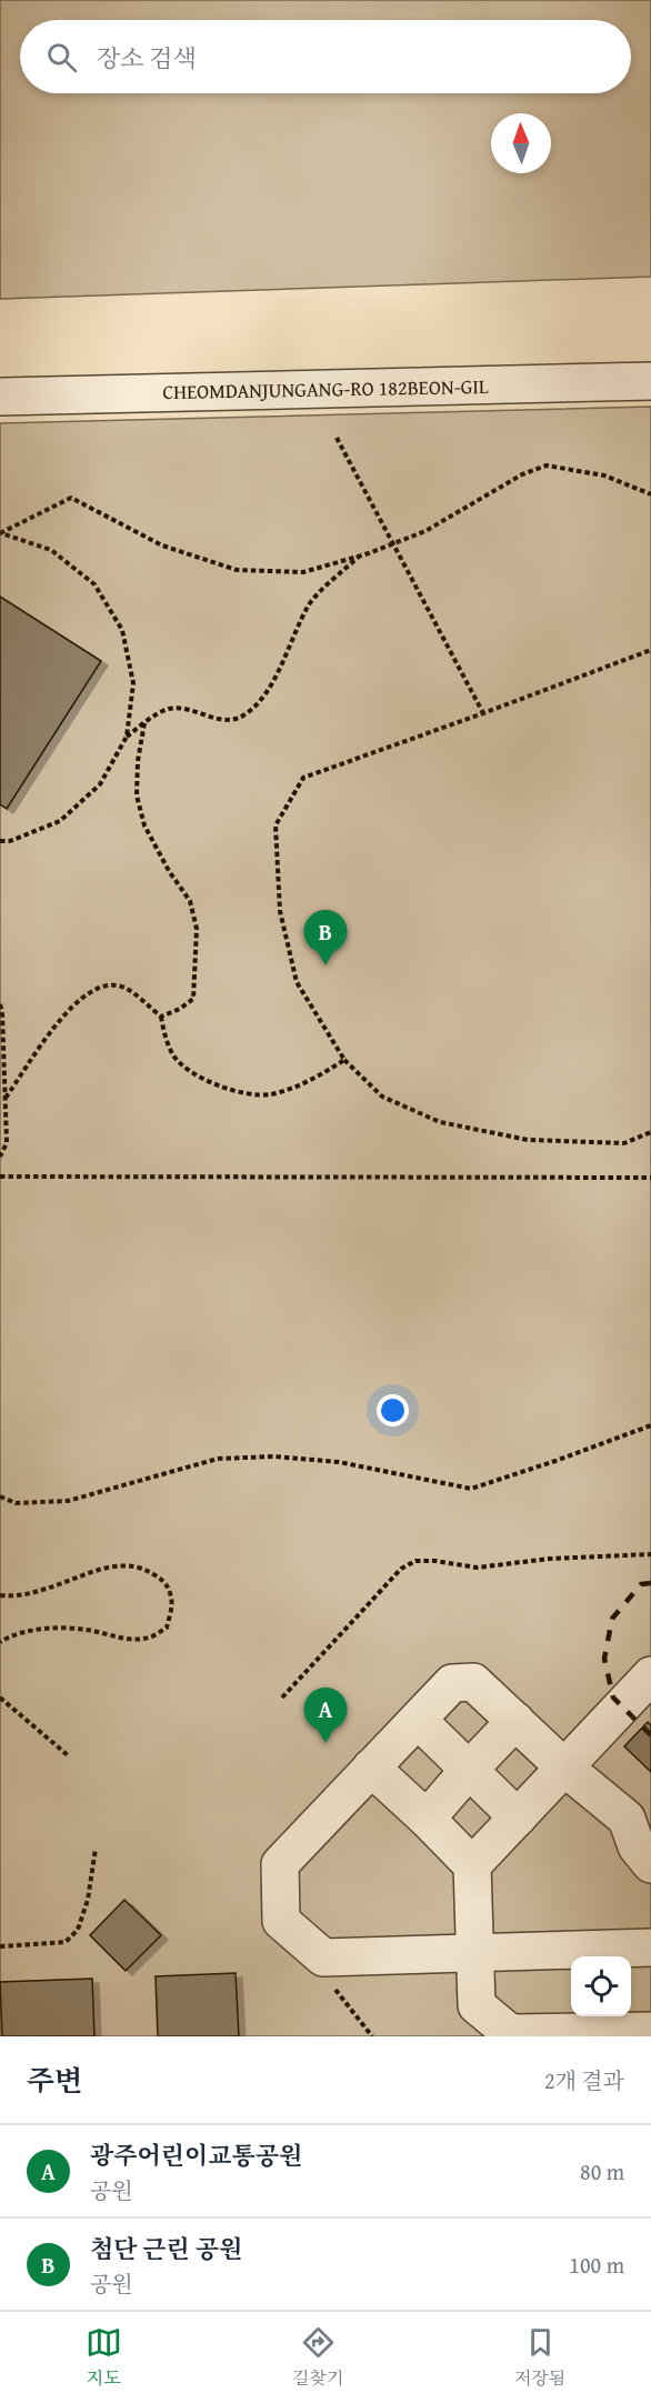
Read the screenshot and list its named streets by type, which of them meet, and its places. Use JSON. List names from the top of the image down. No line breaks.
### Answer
{"streets":{"street":["CHEOMDANJUNGANG-RO 182BEON-GIL"]},"north":"top","page":{"search":"장소 검색","pins":["B","A"],"heading":["주변","2개 결과"],"list":[{"mark":"A","name":"광주어린이교통공원","note":"공원","value":"80 m"},{"mark":"B","name":"첨단 근린 공원","note":"공원","value":"100 m"}],"nav":["지도","길찾기","저장됨"]}}
